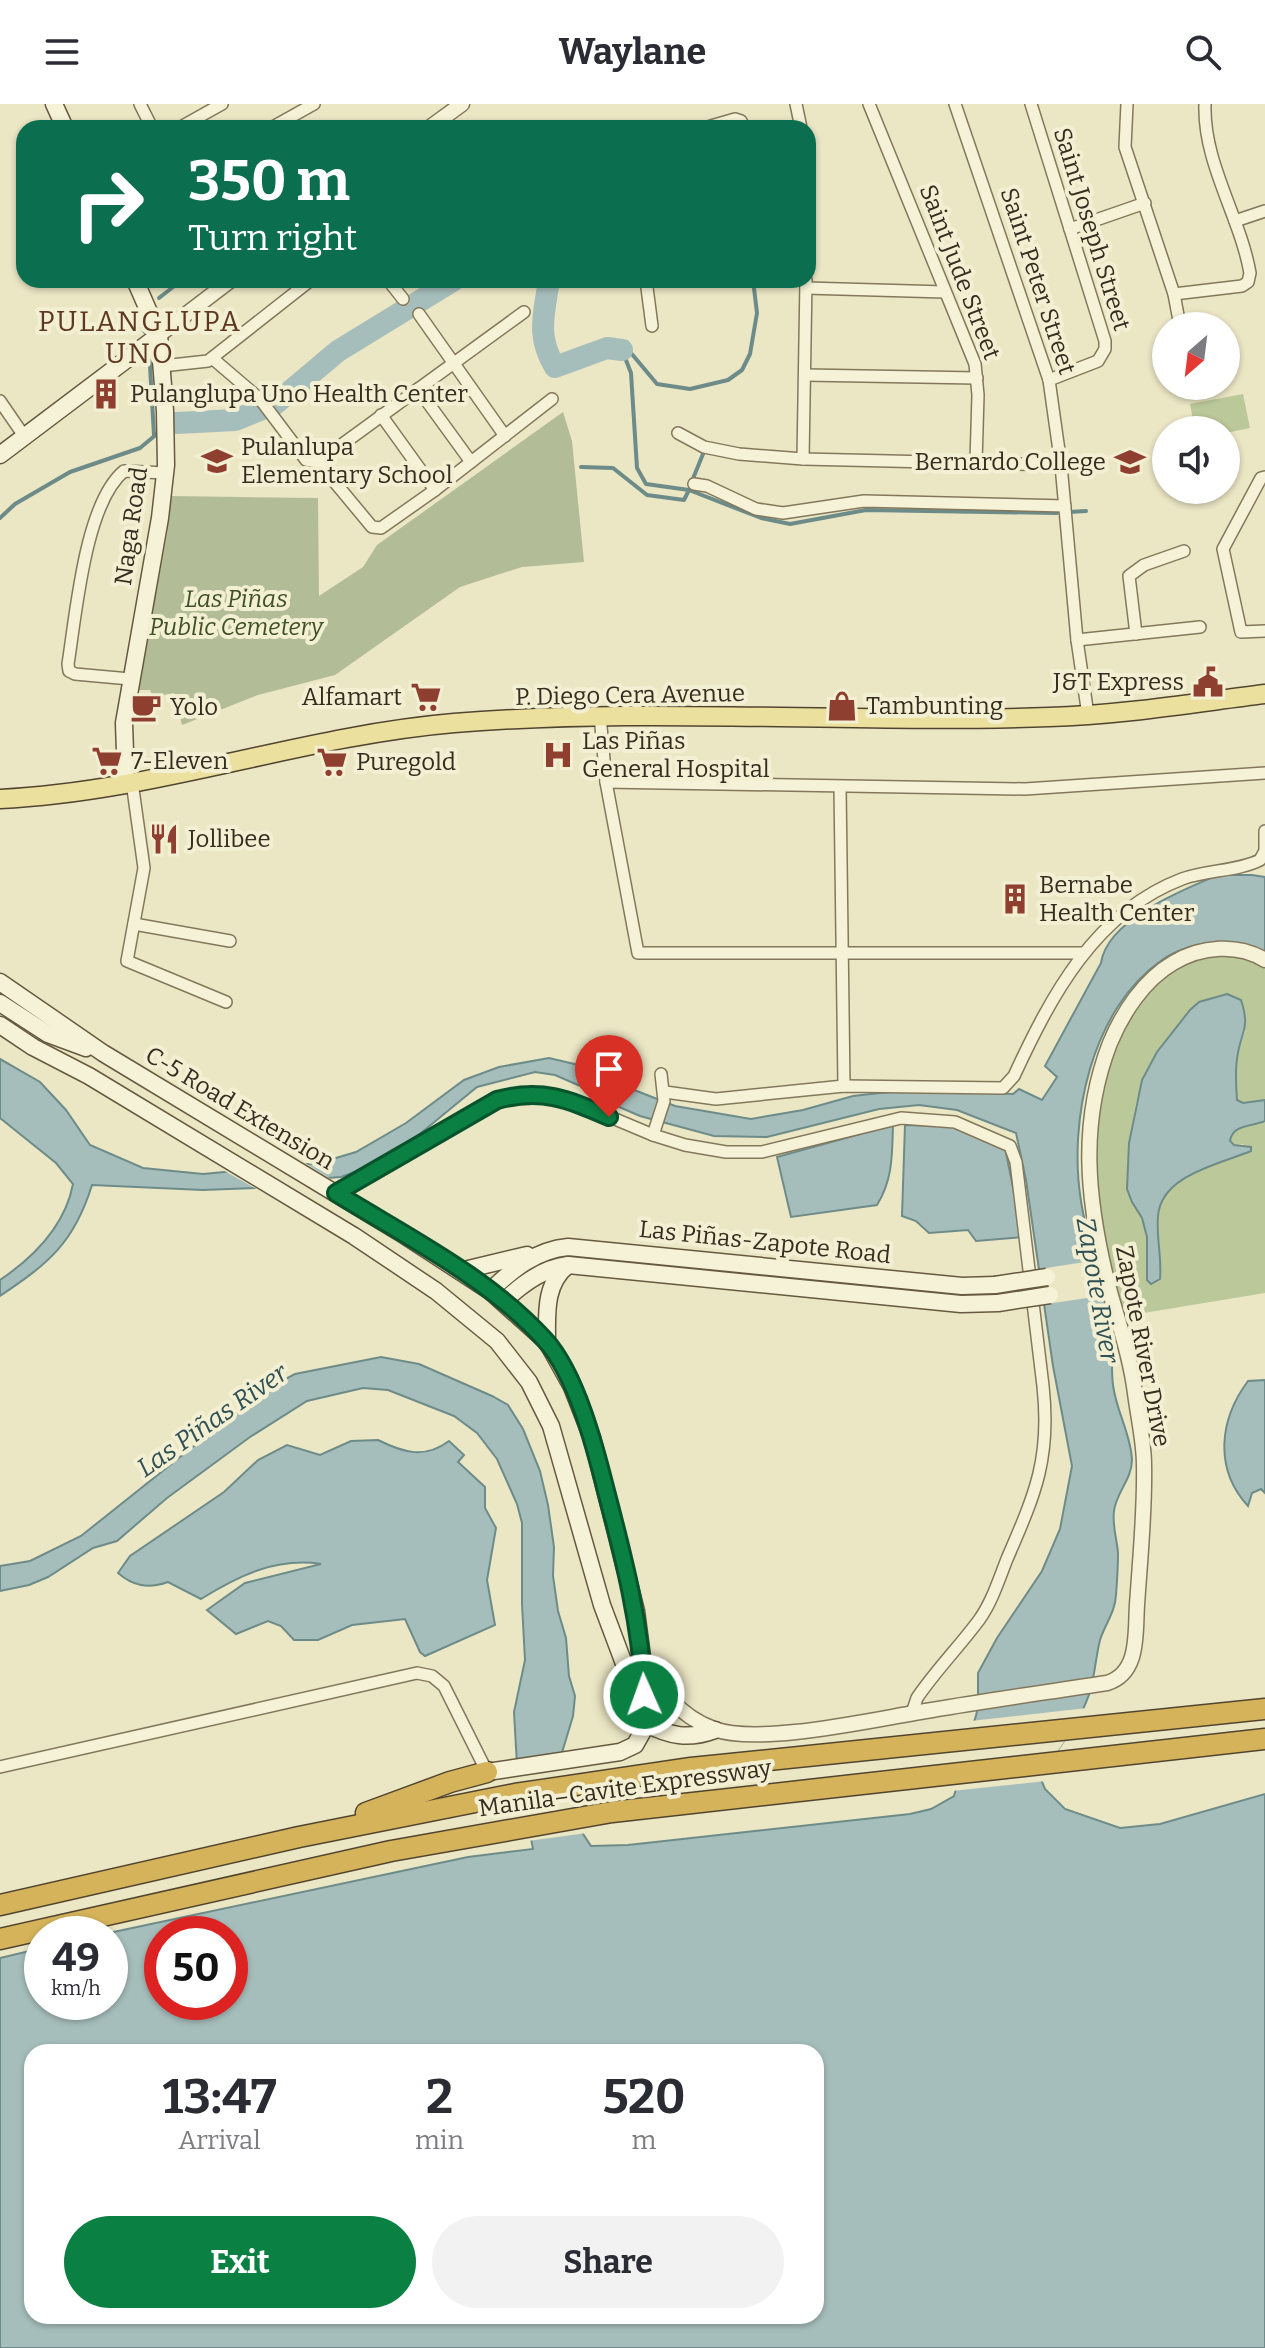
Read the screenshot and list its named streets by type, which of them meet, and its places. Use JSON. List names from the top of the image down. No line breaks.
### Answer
{"streets":{"highway":["Manila–Cavite Expressway"],"main road":["Naga Road","P. Diego Cera Avenue","C-5 Road Extension","Las Piñas-Zapote Road"],"street":["Saint Joseph Street","Saint Jude Street","Saint Peter Street","Zapote River Drive"]},"crossings":[["Saint Joseph Street","Saint Peter Street"],["Saint Peter Street","P. Diego Cera Avenue"],["Naga Road","P. Diego Cera Avenue"],["C-5 Road Extension","Las Piñas-Zapote Road"],["C-5 Road Extension","Zapote River Drive"]],"districts":["PULANGLUPA UNO"],"water":["Zapote River","Las Piñas River"],"parks":["Las Piñas Public Cemetery"],"places":{"building":["Pulanglupa Uno Health Center","Bernabe Health Center"],"school or university":["Pulanlupa Elementary School","Bernardo College"],"public building":["J&T Express"],"supermarket":["Alfamart","7-Eleven","Puregold"],"shop":["Tambunting"],"cafe":["Yolo"],"hospital":["Las Piñas General Hospital"],"restaurant":["Jollibee"]},"north":"bottom left","page":{"header":"Waylane","turn":["350 m","Turn right"],"speed":"49 km/h","limit":"50","eta":["13:47","Arrival","2","min","520","m"],"buttons":["Exit","Share"]}}
